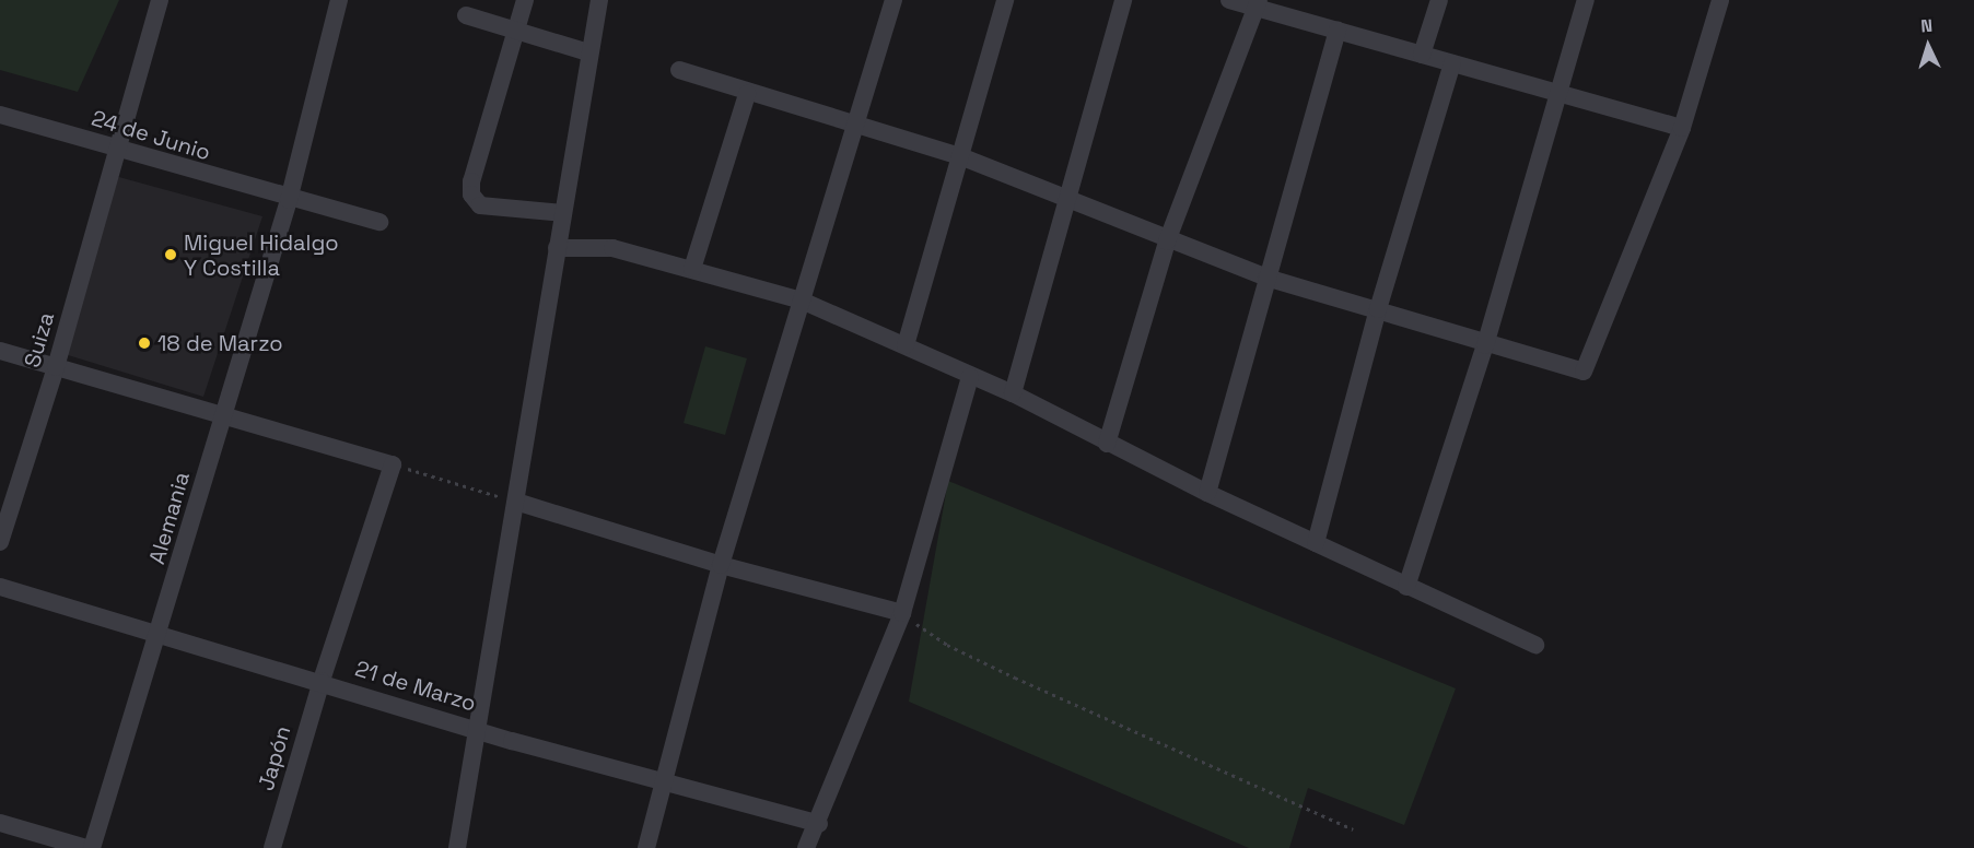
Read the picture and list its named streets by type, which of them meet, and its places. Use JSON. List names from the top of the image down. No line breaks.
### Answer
{"streets":{"street":["24 de Junio","Suiza","Alemania","21 de Marzo","Japón"]},"crossings":[["24 de Junio","Suiza"],["24 de Junio","Alemania"],["Alemania","21 de Marzo"],["21 de Marzo","Japón"]],"places":["Miguel Hidalgo Y Costilla","18 de Marzo"],"north":"top"}
